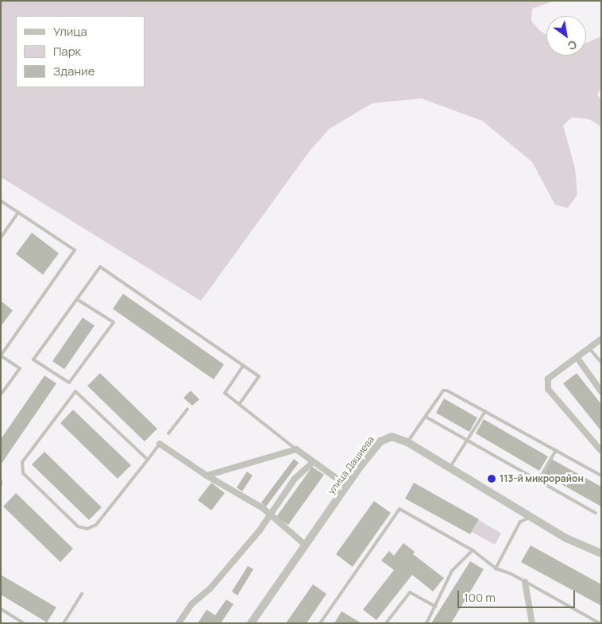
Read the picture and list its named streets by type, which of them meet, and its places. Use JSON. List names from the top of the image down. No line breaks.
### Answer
{"streets":{"street":["улица Дашиева"]},"places":["113-й микрорайон"],"legend":["Улица","Парк","Здание"],"scale_bar":"100 m","north":"bottom right"}
